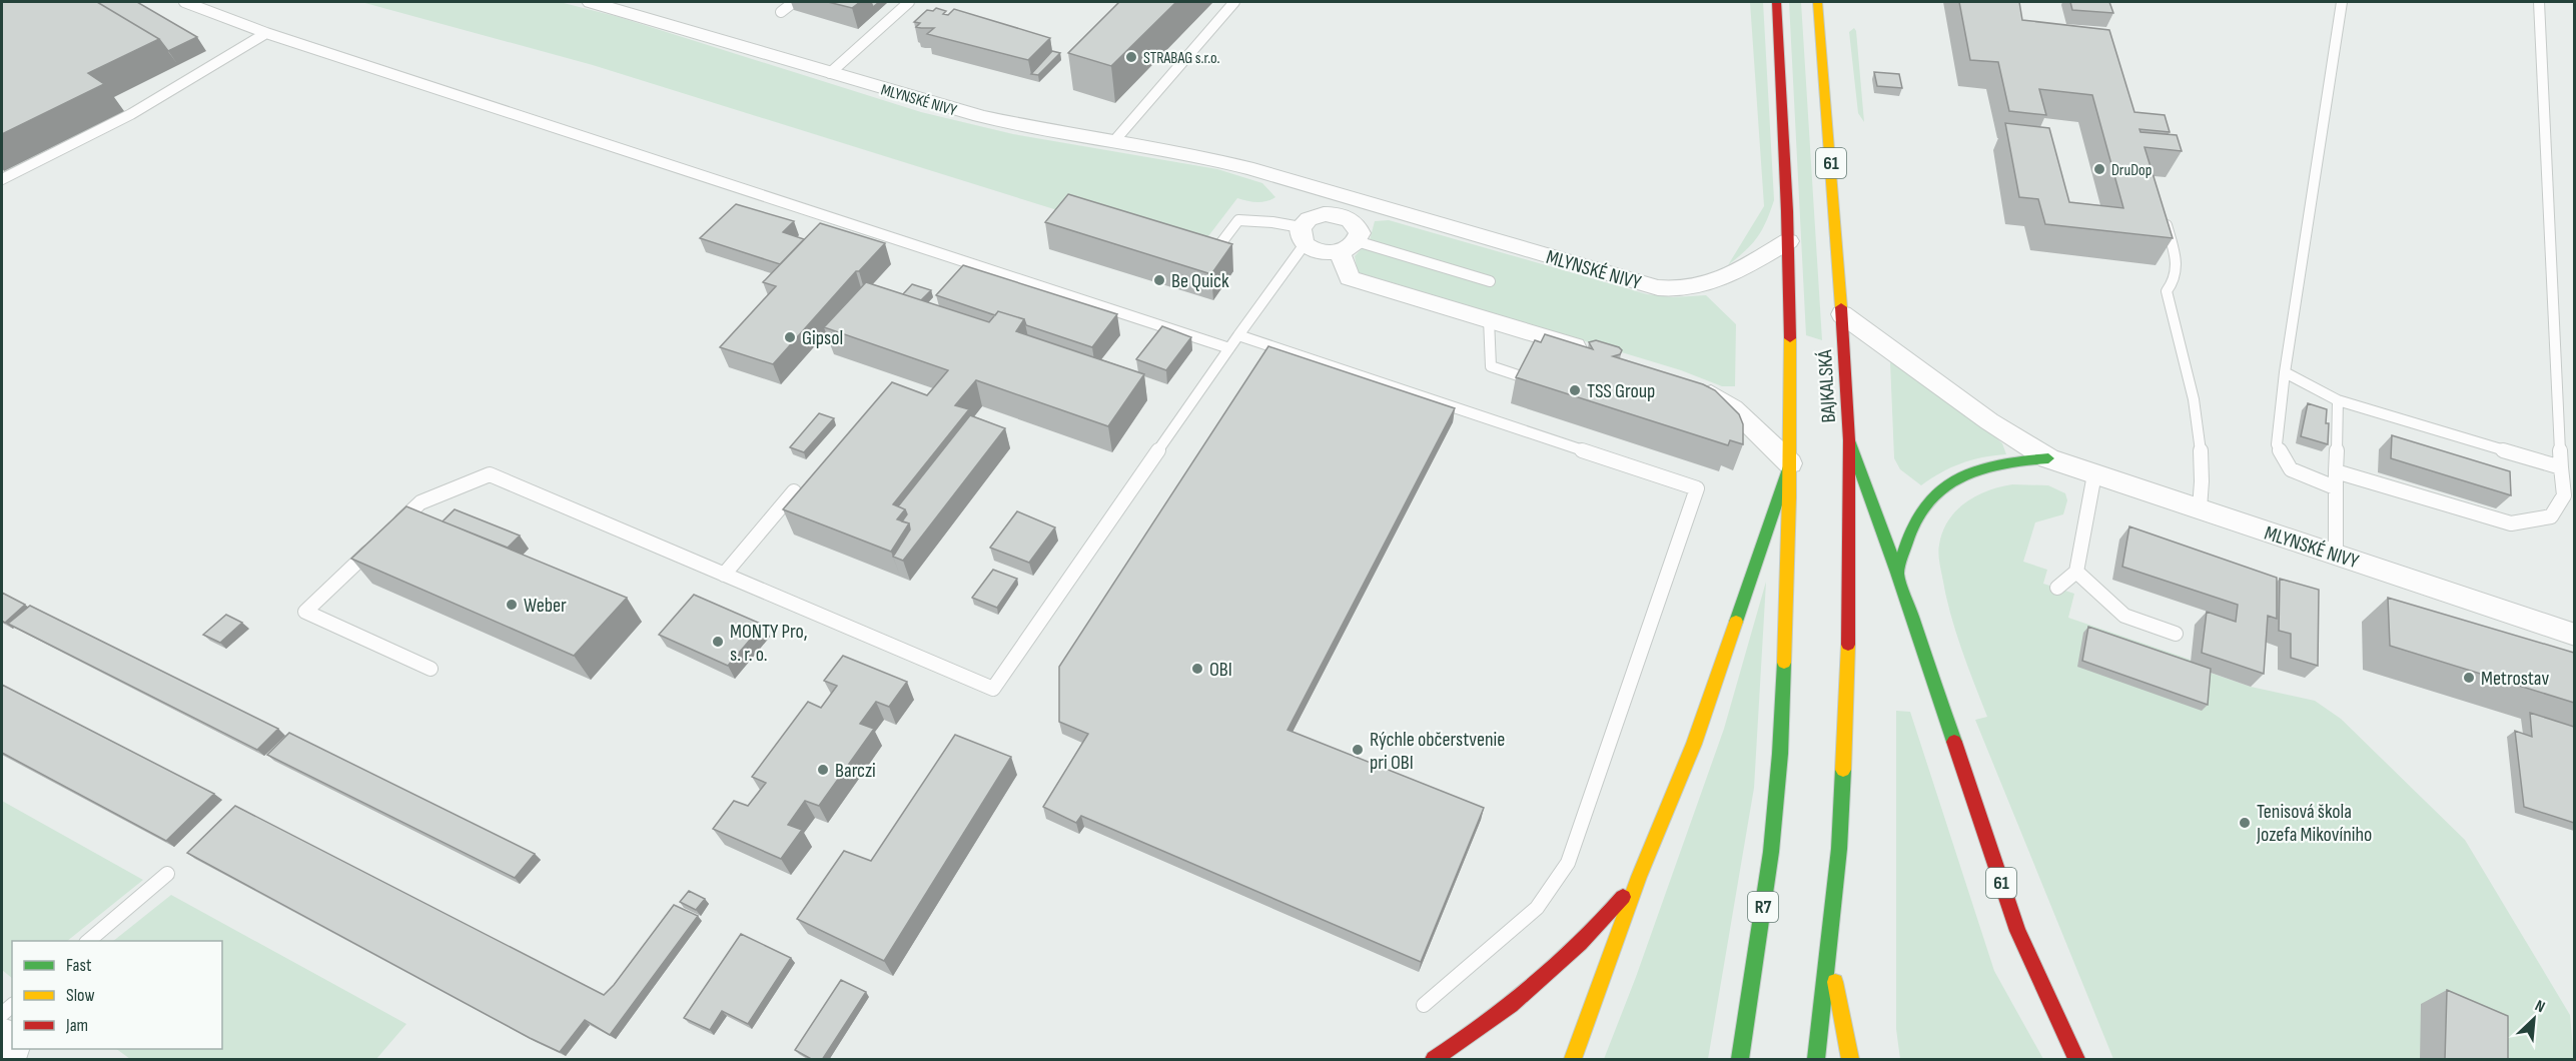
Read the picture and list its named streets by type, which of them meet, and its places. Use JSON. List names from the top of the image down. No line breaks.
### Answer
{"streets":{"main road":["61","BAJKALSKÁ","R7"],"street":["MLYNSKÉ NIVY"]},"crossings":[["MLYNSKÉ NIVY","BAJKALSKÁ"],["61","BAJKALSKÁ"]],"places":["STRABAG s.r.o.","DruDop","Be Quick","Gipsol","TSS Group","Weber","MONTY Pro, s. r. o.","OBI","Metrostav","Rýchle občerstvenie pri OBI","Barczi","Tenisová škola Jozefa Mikovíniho"],"legend":["Fast","Slow","Jam"],"north":"top right"}
